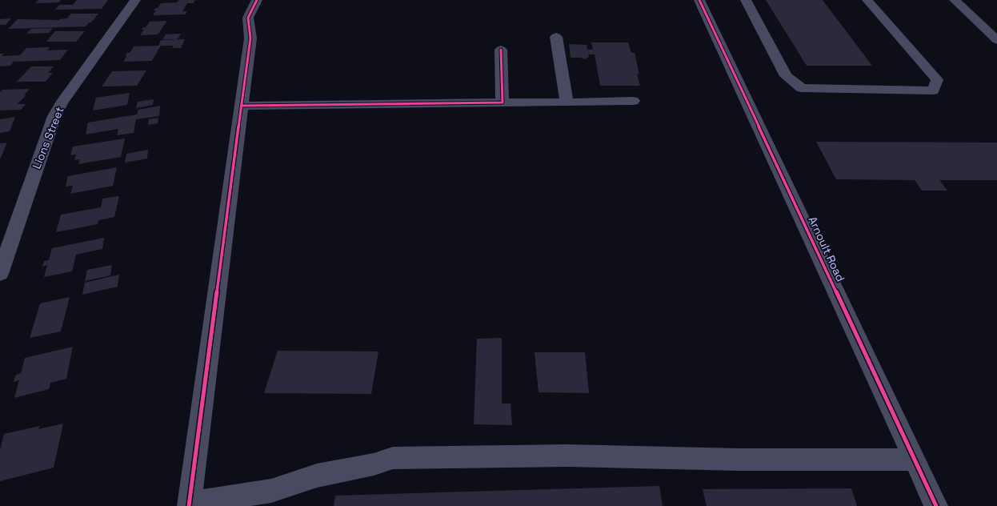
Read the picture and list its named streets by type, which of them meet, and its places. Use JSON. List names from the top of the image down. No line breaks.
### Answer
{"streets":{"street":["Lions Street","Arnoult Road"]}}
